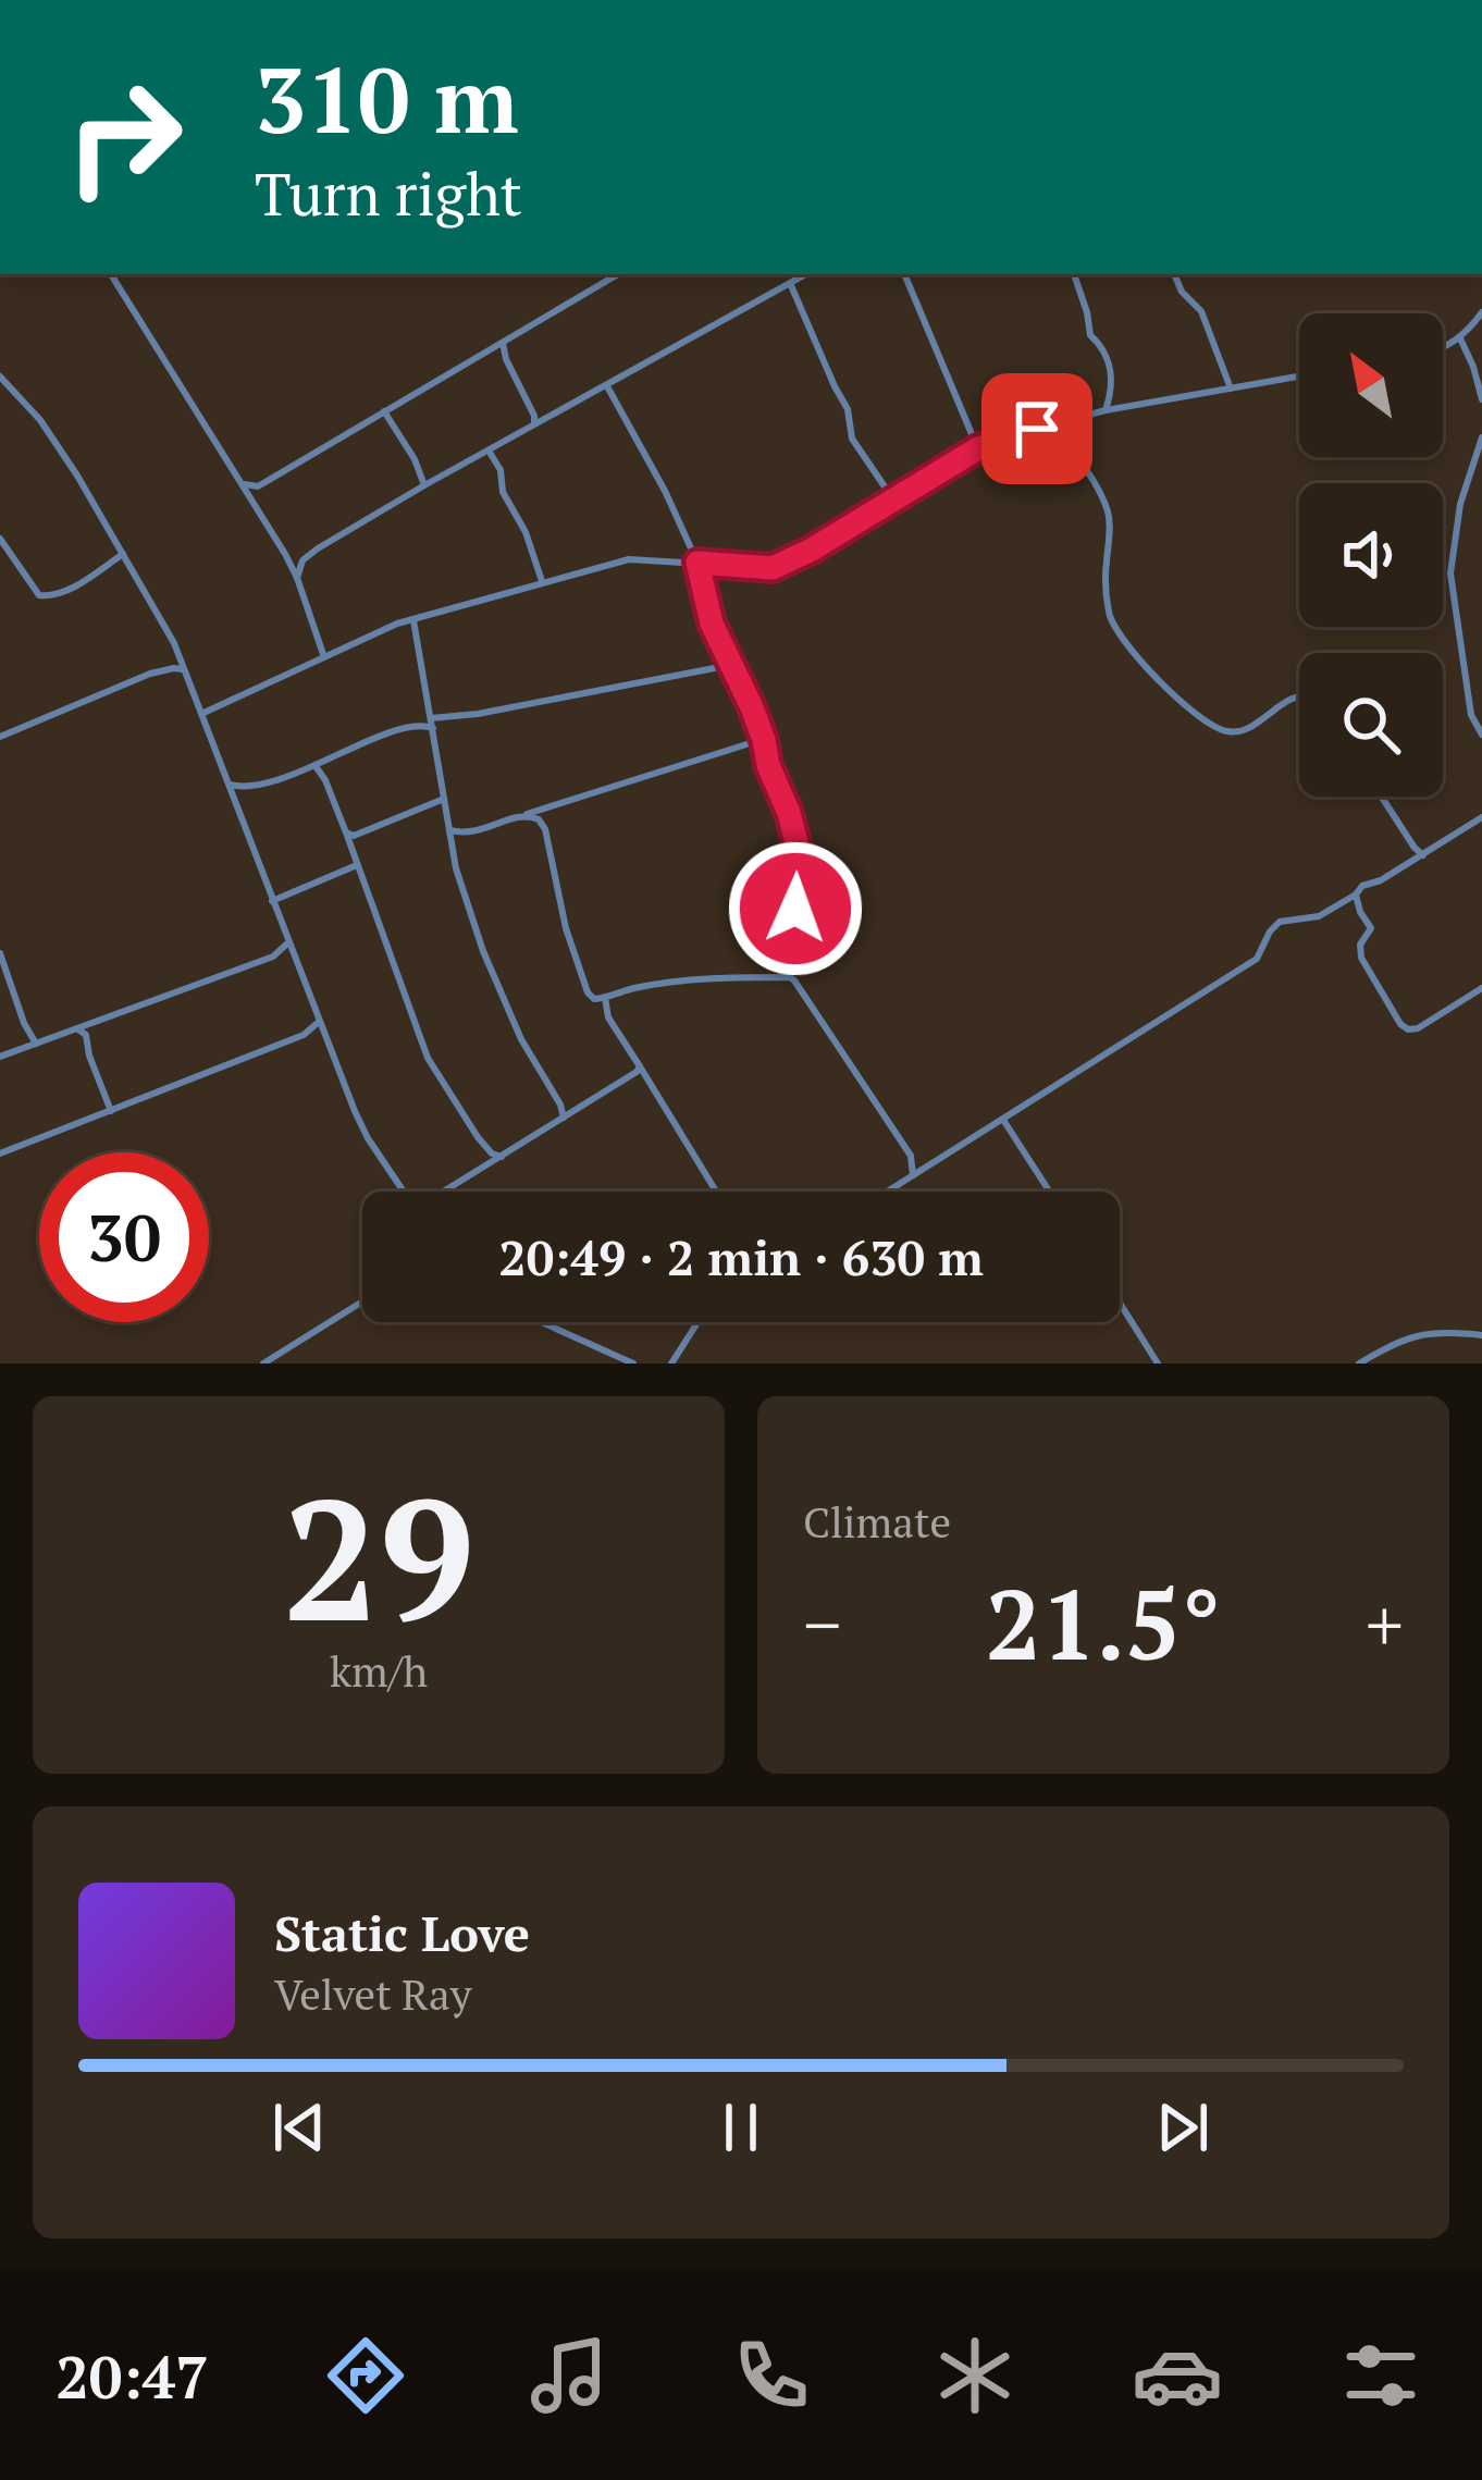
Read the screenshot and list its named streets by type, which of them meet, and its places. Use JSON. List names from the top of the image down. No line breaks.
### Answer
{"north":"top left","page":{"turn":["310 m","Turn right"],"limit":"30","trip":"20:49 · 2 min · 630 m","tile":[["29","km/h"],"Climate"],"heat":["−","21.5°","+"],"song":["Static Love","Velvet Ray"],"tabs":"20:47"}}
